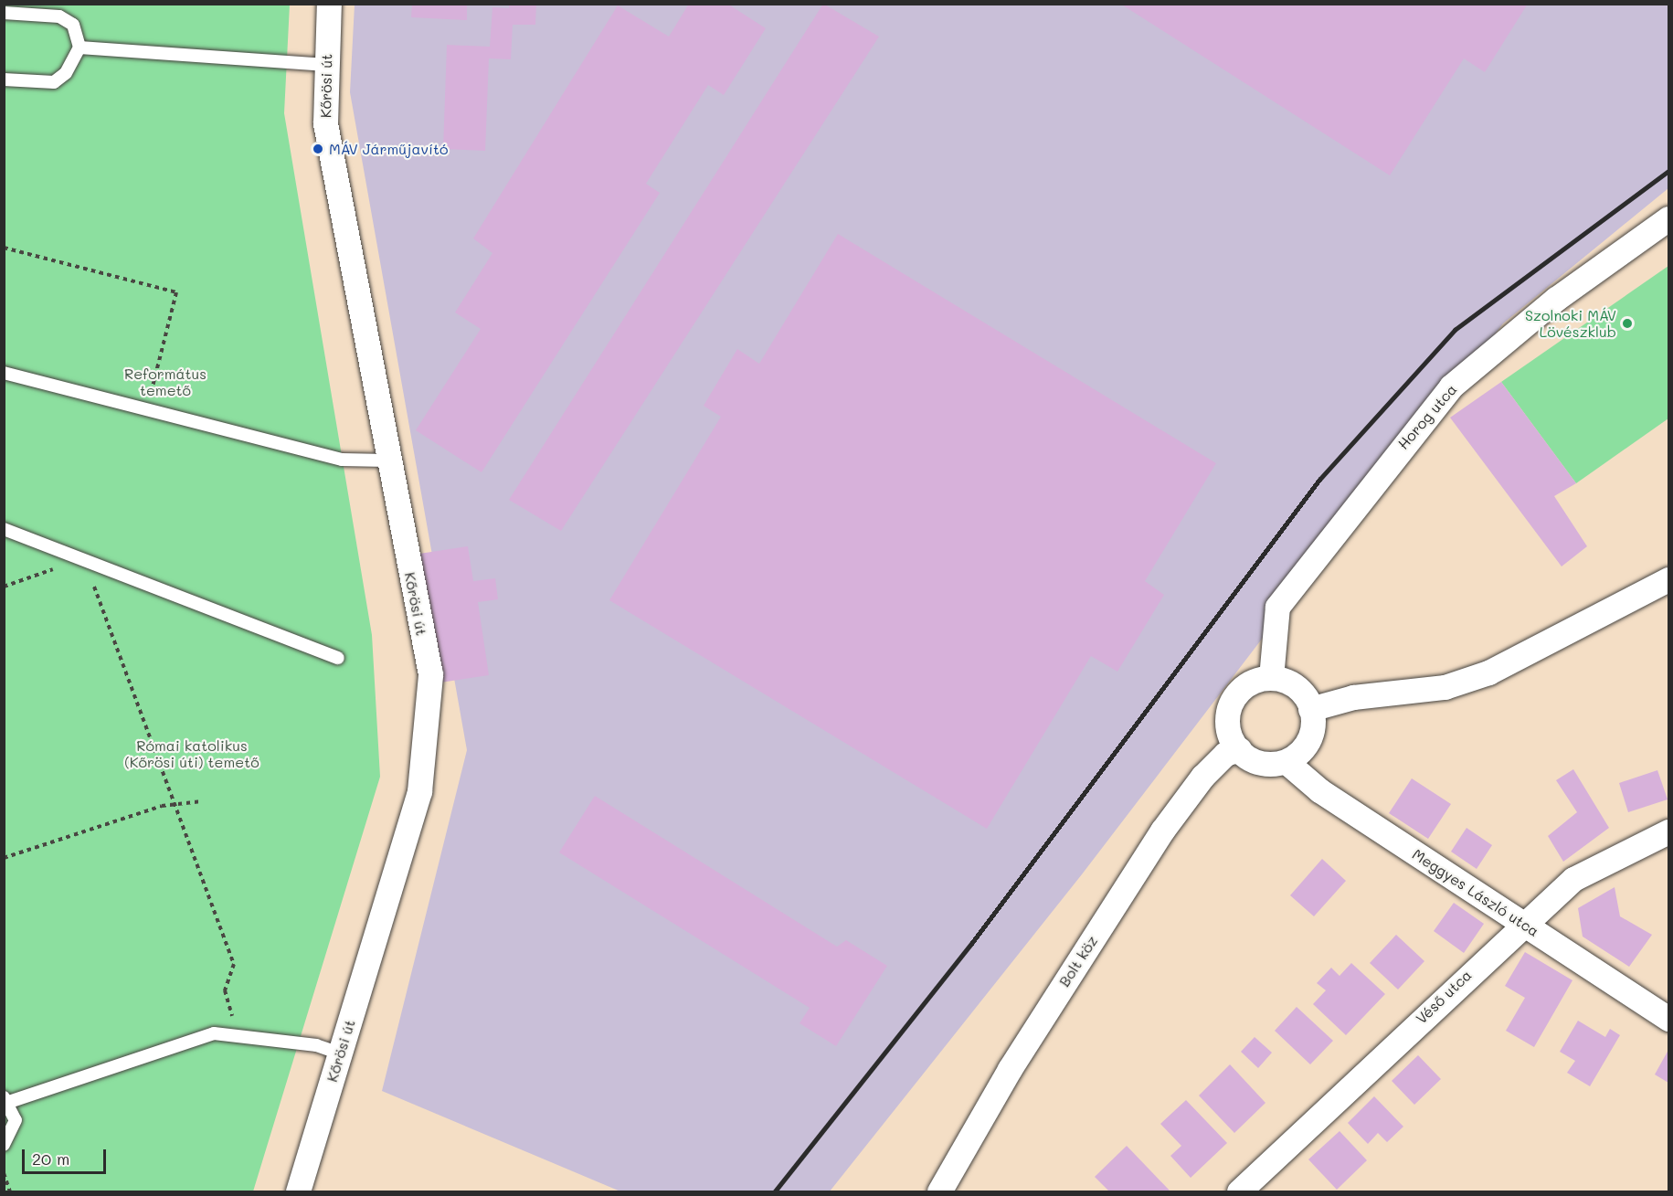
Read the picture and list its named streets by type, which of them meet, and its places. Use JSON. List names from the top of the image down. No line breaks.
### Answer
{"streets":{"street":["Kőrösi út","Horog utca","Meggyes László utca","Bolt köz","Véső utca"]},"crossings":[["Horog utca","Meggyes László utca"],["Horog utca","Bolt köz"],["Meggyes László utca","Bolt köz"],["Meggyes László utca","Véső utca"]],"parks":["Református temető","Római katolikus (Kőrösi úti) temető"],"places":["MÁV Járműjavító","Szolnoki MÁV Lövészklub"],"scale_bar":"20 m"}
